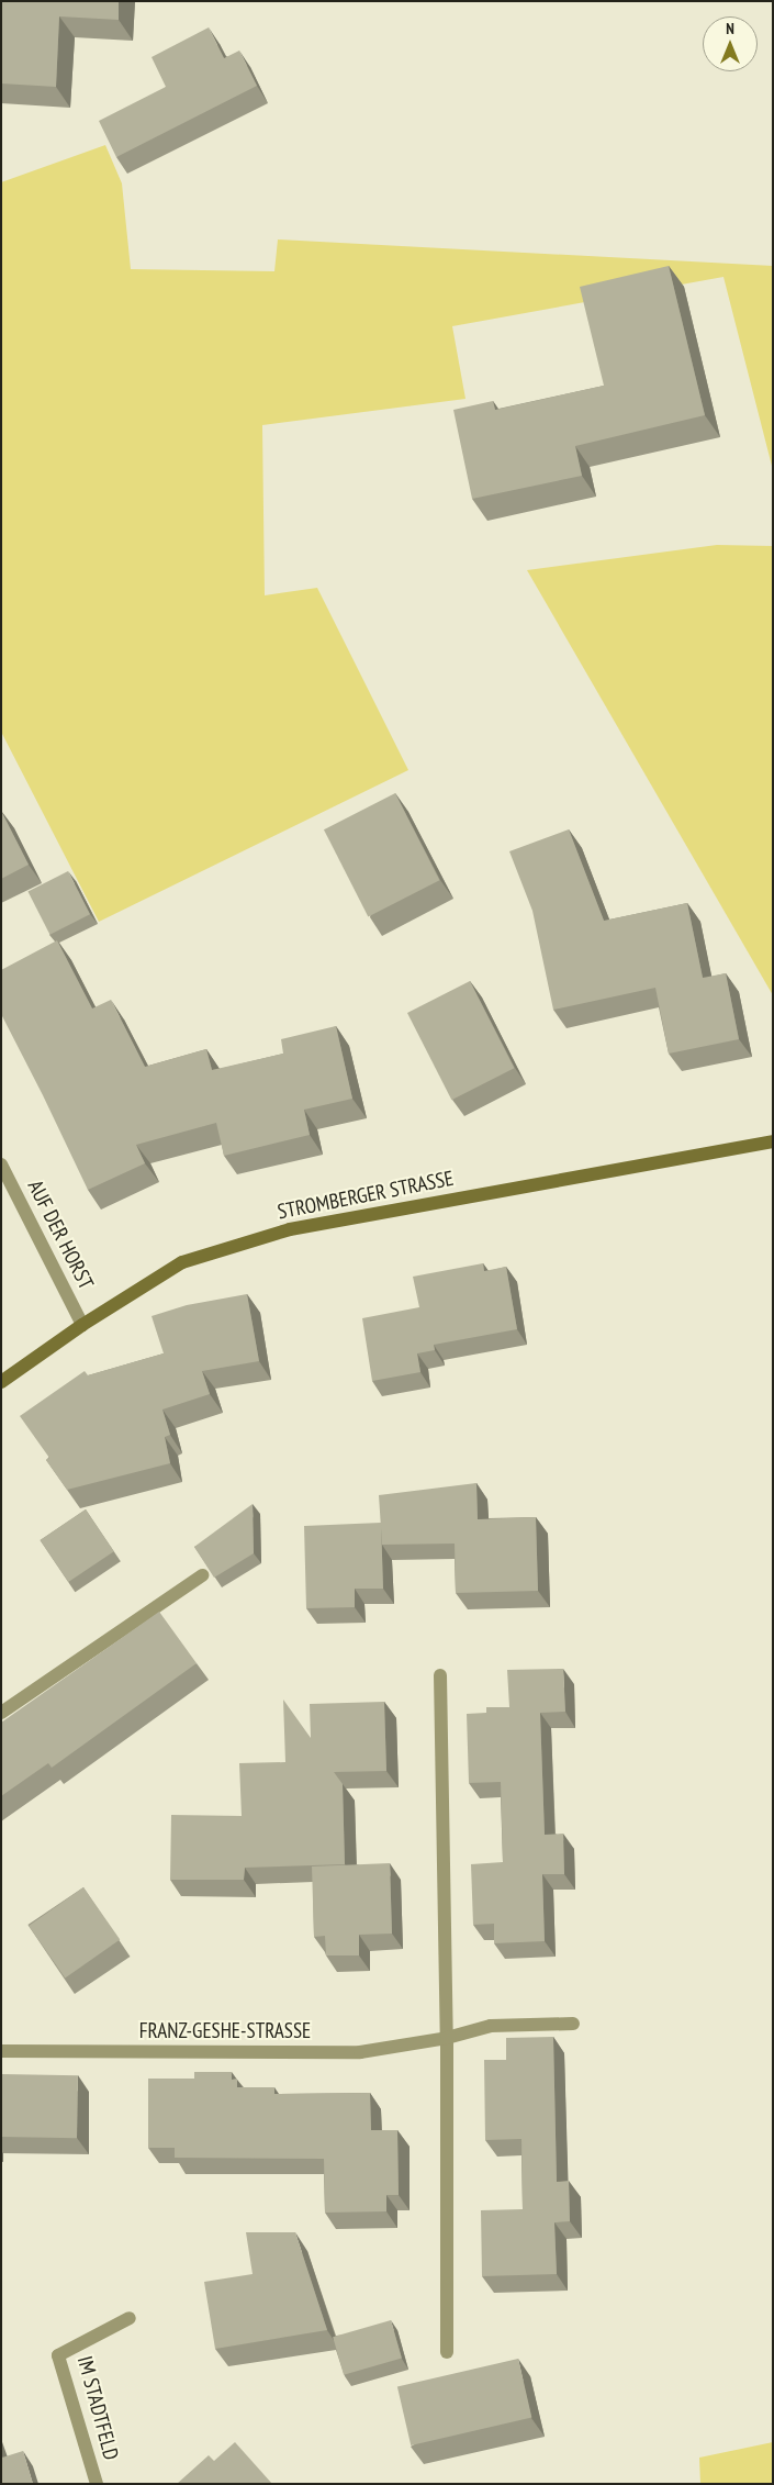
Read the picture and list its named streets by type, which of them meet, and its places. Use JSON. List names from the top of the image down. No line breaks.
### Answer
{"streets":{"main road":["STROMBERGER STRASSE"],"street":["AUF DER HORST","FRANZ-GESHE-STRASSE","IM STADTFELD"]},"crossings":[["STROMBERGER STRASSE","AUF DER HORST"]],"north":"top"}
